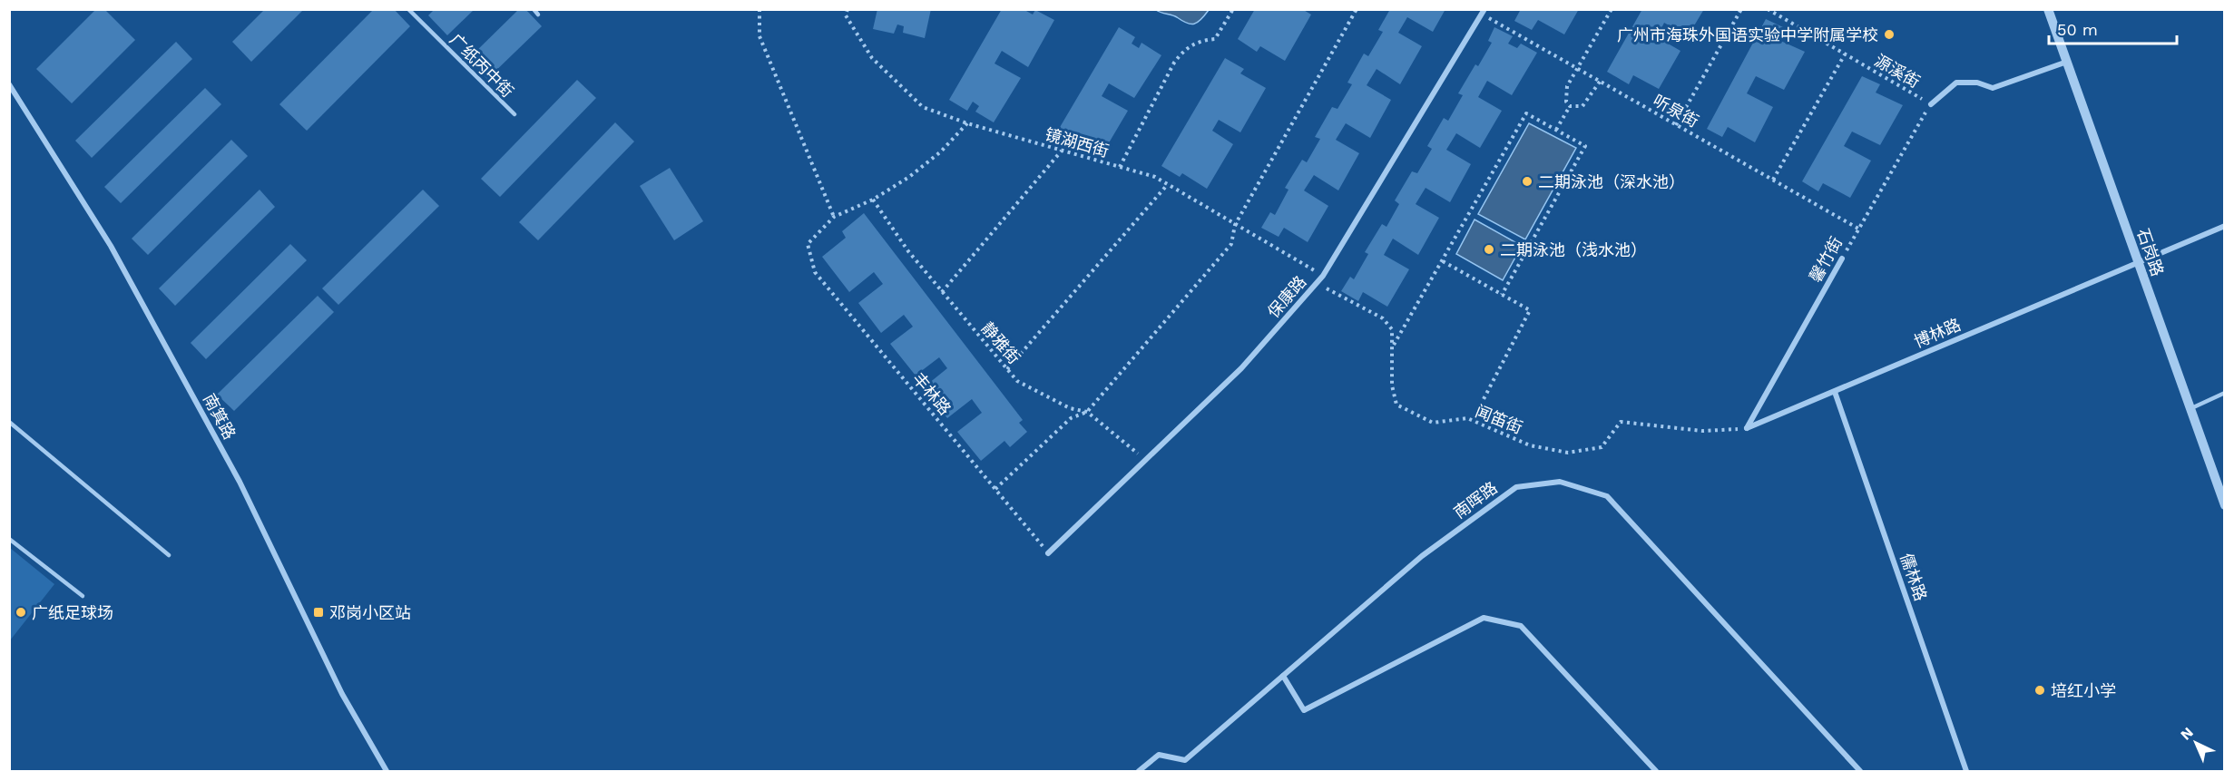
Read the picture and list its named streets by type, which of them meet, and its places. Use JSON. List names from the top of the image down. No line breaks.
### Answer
{"streets":{"street":["石岗路","馨竹街","保康路","博林路","南箕路","南晖路","儒林路"],"lane":["广纸丙中街"],"path":["源溪街","听泉街","镜湖西街","静雅街","丰林路","闻笛街"]},"crossings":[["源溪街","馨竹街"],["听泉街","馨竹街"],["听泉街","保康路"],["镜湖西街","保康路"],["石岗路","博林路"],["馨竹街","博林路"],["馨竹街","闻笛街"],["保康路","静雅街"],["保康路","丰林路"],["保康路","闻笛街"],["博林路","闻笛街"],["博林路","儒林路"]],"places":{"other":["广州市海珠外国语实验中学附属学校","二期泳池（深水池）","二期泳池（浅水池）","广纸足球场","培红小学"],"transit":["邓岗小区站"]},"scale_bar":"50 m","north":"top left"}
